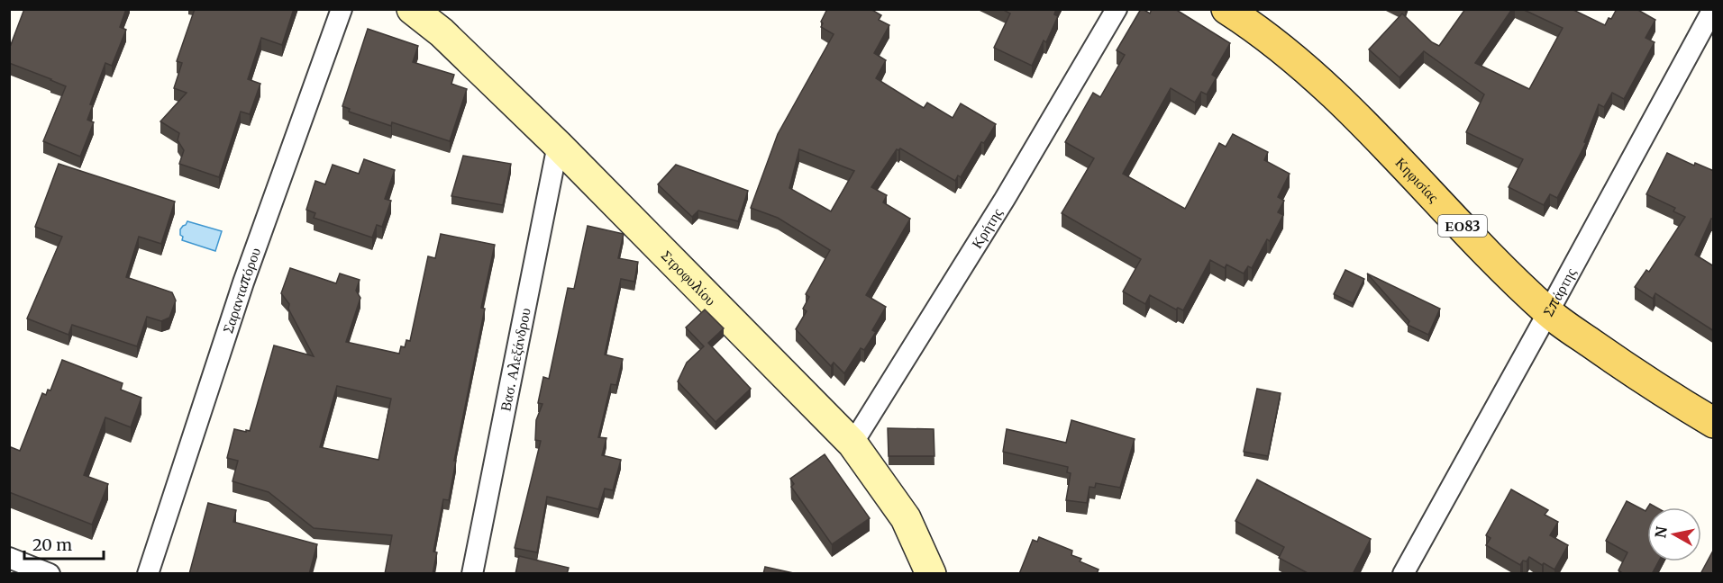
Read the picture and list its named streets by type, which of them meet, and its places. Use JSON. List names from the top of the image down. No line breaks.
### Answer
{"streets":{"main road":["Κηφισίας","ΕΟ83"],"street":["Κρήτης","Στροφυλίου","Σαρανταπόρου","Σπάρτης","Βασ. Αλεξάνδρου"]},"crossings":[["Κηφισίας","Σπάρτης"],["Κρήτης","Στροφυλίου"],["Στροφυλίου","Βασ. Αλεξάνδρου"]],"scale_bar":"20 m","north":"left"}
